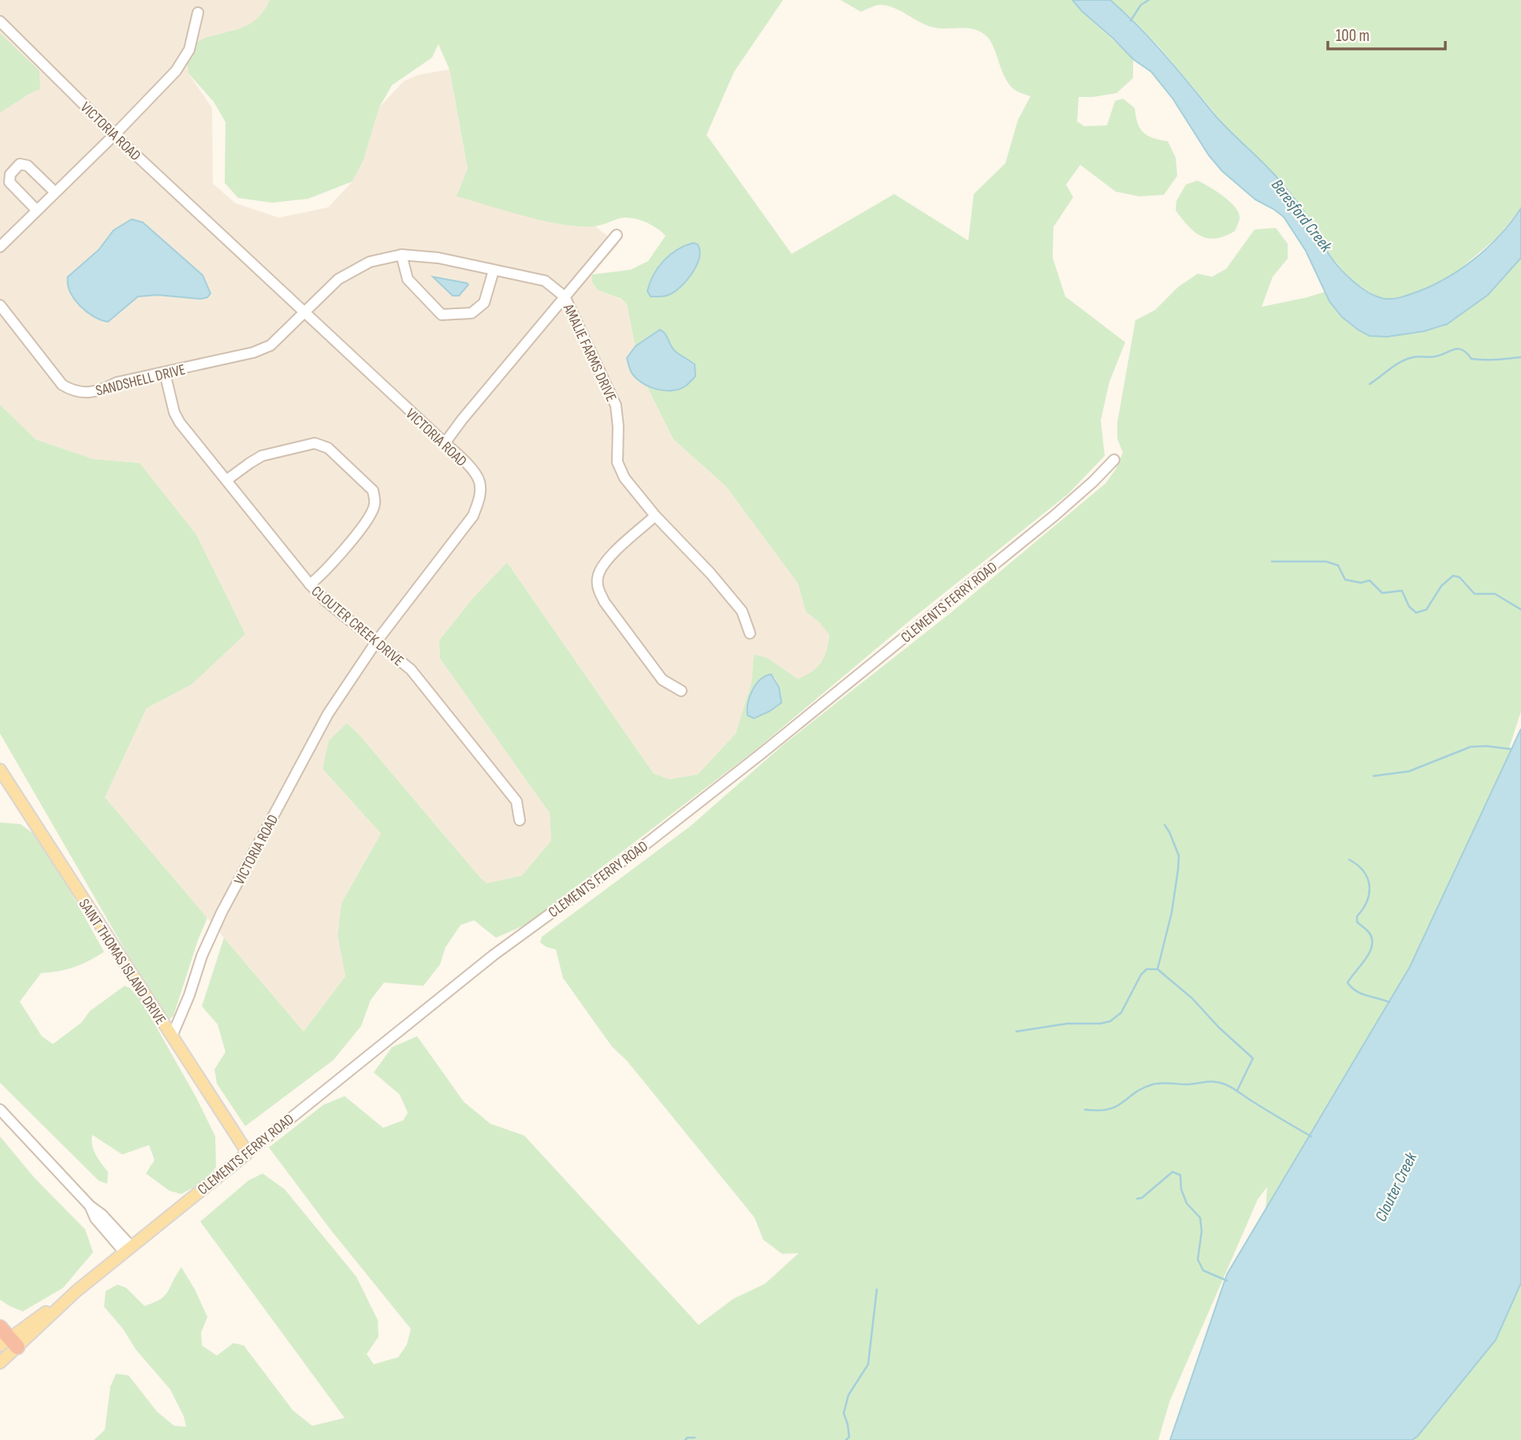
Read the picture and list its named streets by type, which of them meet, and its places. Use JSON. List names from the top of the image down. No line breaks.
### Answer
{"streets":{"main road":["CLEMENTS FERRY ROAD","SAINT THOMAS ISLAND DRIVE"],"street":["VICTORIA ROAD","AMALIE FARMS DRIVE","SANDSHELL DRIVE","CLOUTER CREEK DRIVE"]},"crossings":[["VICTORIA ROAD","SANDSHELL DRIVE"],["VICTORIA ROAD","CLOUTER CREEK DRIVE"],["VICTORIA ROAD","SAINT THOMAS ISLAND DRIVE"],["AMALIE FARMS DRIVE","SANDSHELL DRIVE"],["SANDSHELL DRIVE","CLOUTER CREEK DRIVE"],["CLEMENTS FERRY ROAD","SAINT THOMAS ISLAND DRIVE"]],"water":["Beresford Creek","Clouter Creek"],"scale_bar":"100 m"}
